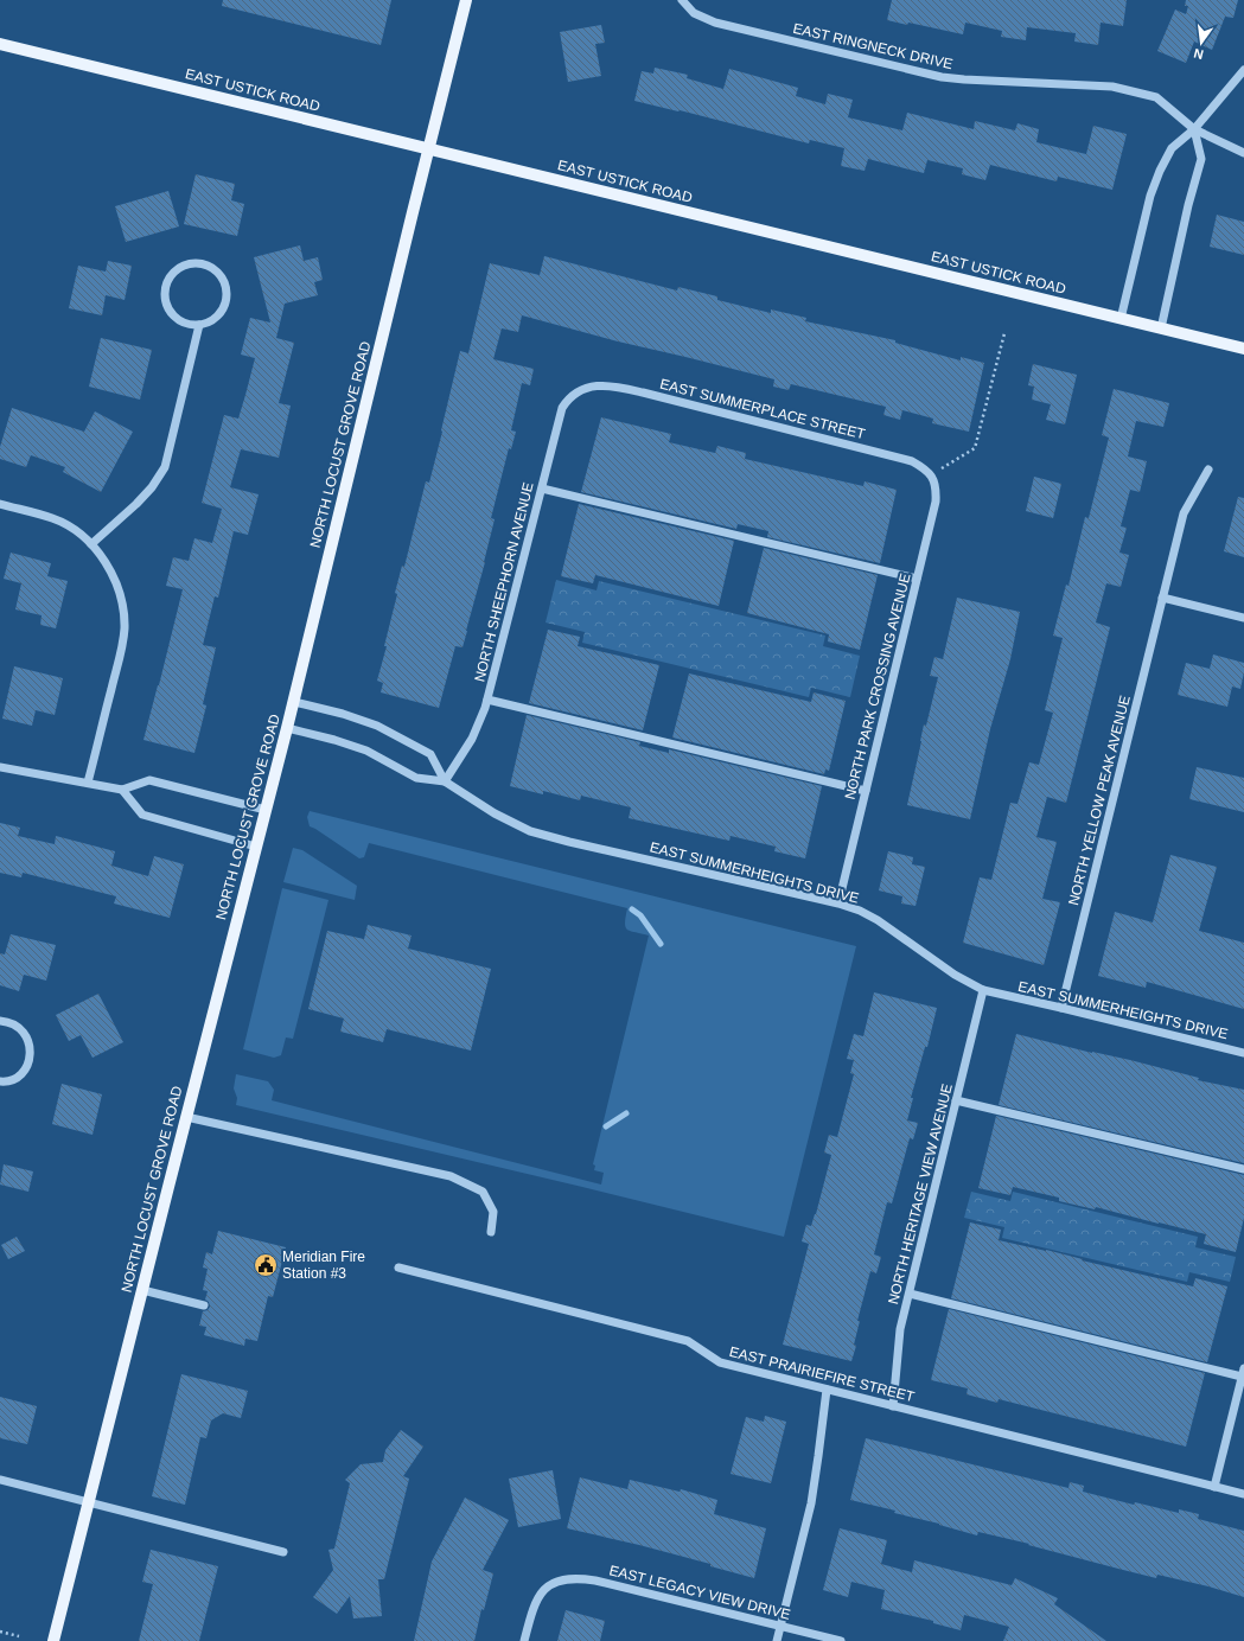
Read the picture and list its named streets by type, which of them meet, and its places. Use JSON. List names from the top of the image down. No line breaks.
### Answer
{"streets":{"main road":["EAST USTICK ROAD","NORTH LOCUST GROVE ROAD"],"street":["EAST RINGNECK DRIVE","EAST SUMMERPLACE STREET","NORTH SHEEPHORN AVENUE","NORTH PARK CROSSING AVENUE","NORTH YELLOW PEAK AVENUE","EAST SUMMERHEIGHTS DRIVE","NORTH HERITAGE VIEW AVENUE","EAST PRAIRIEFIRE STREET","EAST LEGACY VIEW DRIVE"]},"crossings":[["EAST USTICK ROAD","NORTH LOCUST GROVE ROAD"],["EAST SUMMERPLACE STREET","NORTH SHEEPHORN AVENUE"],["EAST SUMMERPLACE STREET","NORTH PARK CROSSING AVENUE"],["NORTH LOCUST GROVE ROAD","EAST SUMMERHEIGHTS DRIVE"],["NORTH SHEEPHORN AVENUE","EAST SUMMERHEIGHTS DRIVE"],["NORTH PARK CROSSING AVENUE","EAST SUMMERHEIGHTS DRIVE"],["NORTH YELLOW PEAK AVENUE","EAST SUMMERHEIGHTS DRIVE"],["EAST SUMMERHEIGHTS DRIVE","NORTH HERITAGE VIEW AVENUE"],["NORTH HERITAGE VIEW AVENUE","EAST PRAIRIEFIRE STREET"]],"places":{"public building":["Meridian Fire Station #3"]},"north":"bottom"}
